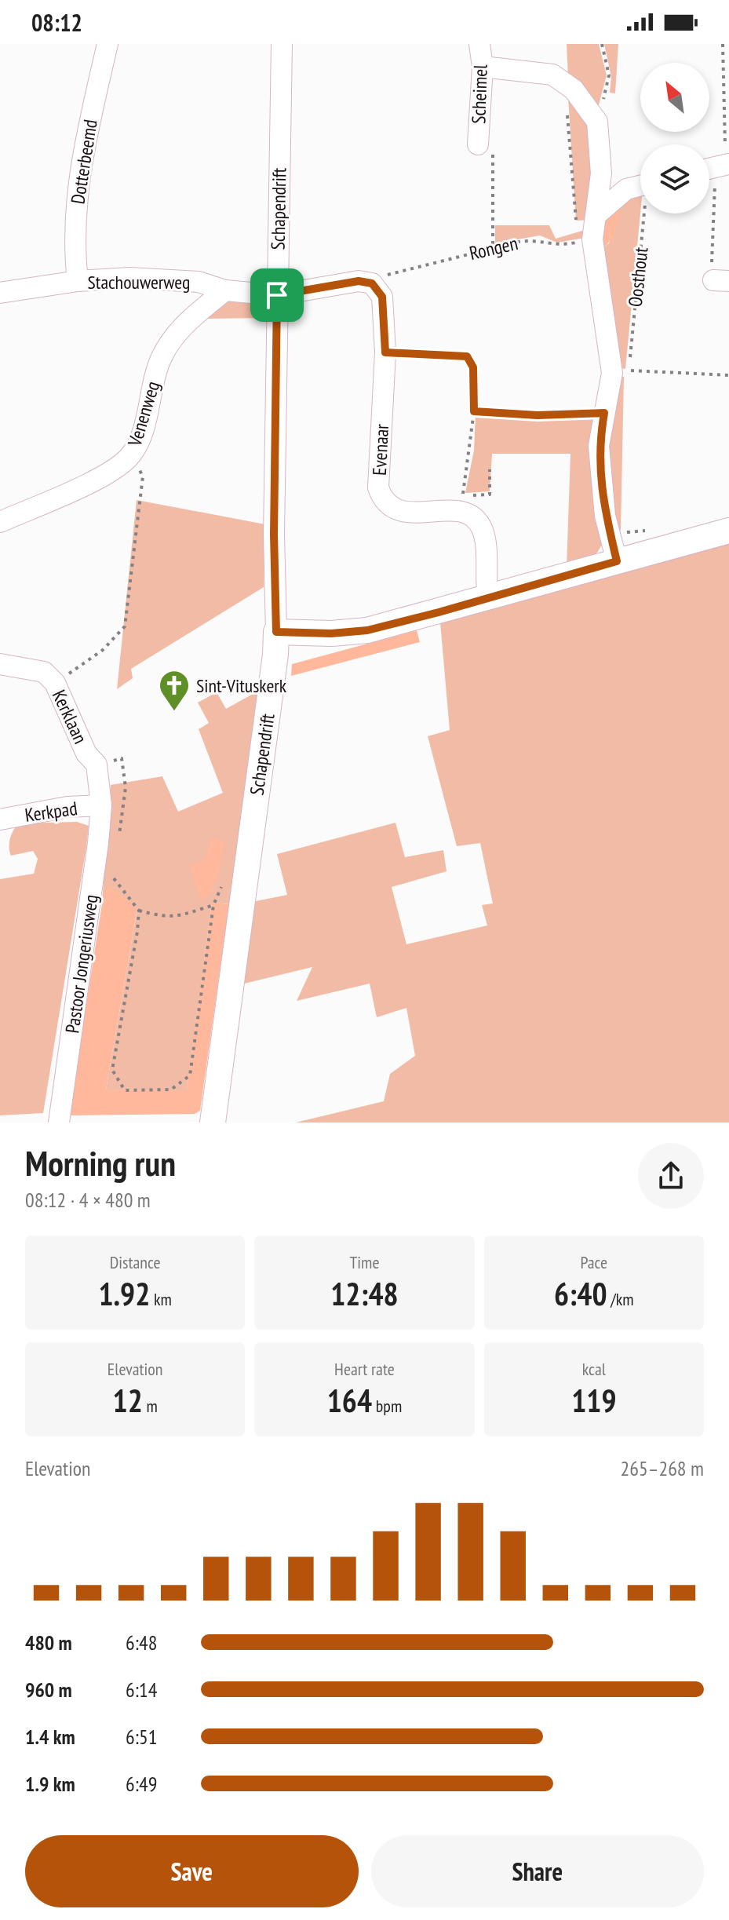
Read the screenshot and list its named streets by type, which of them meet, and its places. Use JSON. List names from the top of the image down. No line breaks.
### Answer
{"streets":{"street":["Scheimel","Dotterbeemd","Schapendrift","Oosthout","Stachouwerweg","Venenweg","Evenaar","Kerklaan","Kerkpad","Pastoor Jongeriusweg"],"path":["Rongen"]},"crossings":[["Dotterbeemd","Stachouwerweg"],["Schapendrift","Stachouwerweg"],["Rongen","Oosthout"],["Rongen","Evenaar"],["Stachouwerweg","Venenweg"],["Kerklaan","Kerkpad"],["Kerklaan","Pastoor Jongeriusweg"],["Kerkpad","Pastoor Jongeriusweg"]],"places":{"church":["Sint-Vituskerk"]},"north":"top left","page":{"status":"08:12","heading":["Morning run","08:12 · 4 × 480 m"],"stats":[["Distance","1.92 km"],["Time","12:48"],["Pace","6:40 /km"],["Elevation","12 m"],["Heart rate","164 bpm"],["kcal","119"]],"chart":["Elevation","265–268 m"],"list":[{"name":"480 m","note":"6:48"},{"name":"960 m","note":"6:14"},{"name":"1.4 km","note":"6:51"},{"name":"1.9 km","note":"6:49"}],"buttons":["Save","Share"]}}
